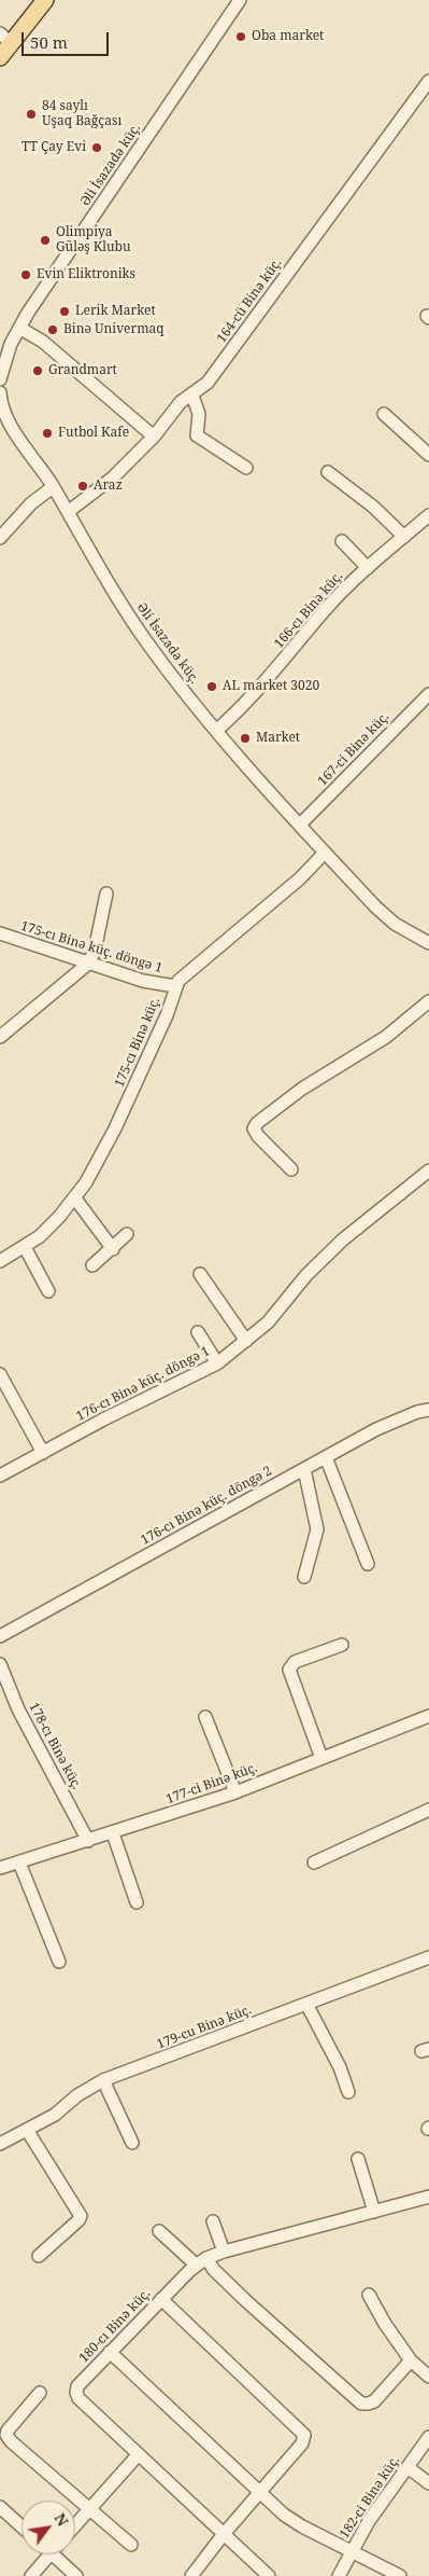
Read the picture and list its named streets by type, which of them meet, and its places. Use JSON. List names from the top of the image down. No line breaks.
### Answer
{"streets":{"street":["Əli İsazadə küç.","164-cü Binə küç.","166-cı Binə küç.","167-ci Binə küç.","175-cı Binə küç. döngə 1","175-cı Binə küç.","176-cı Binə küç. döngə 1","176-cı Binə küç. döngə 2","178-cı Binə küç.","177-ci Binə küç.","179-cu Binə küç.","180-cı Binə küç.","182-ci Binə küç."]},"crossings":[["Əli İsazadə küç.","164-cü Binə küç."],["Əli İsazadə küç.","166-cı Binə küç."],["Əli İsazadə küç.","167-ci Binə küç."],["Əli İsazadə küç.","175-cı Binə küç."],["175-cı Binə küç. döngə 1","175-cı Binə küç."],["178-cı Binə küç.","177-ci Binə küç."]],"places":["Oba market","84 saylı Uşaq Bağçası","TT Çay Evi","Olimpiya Güləş Klubu","Evin Eliktroniks","Lerik Market","Binə Univermaq","Grandmart","Futbol Kafe","Araz","AL market 3020","Market"],"scale_bar":"50 m","north":"top right"}
